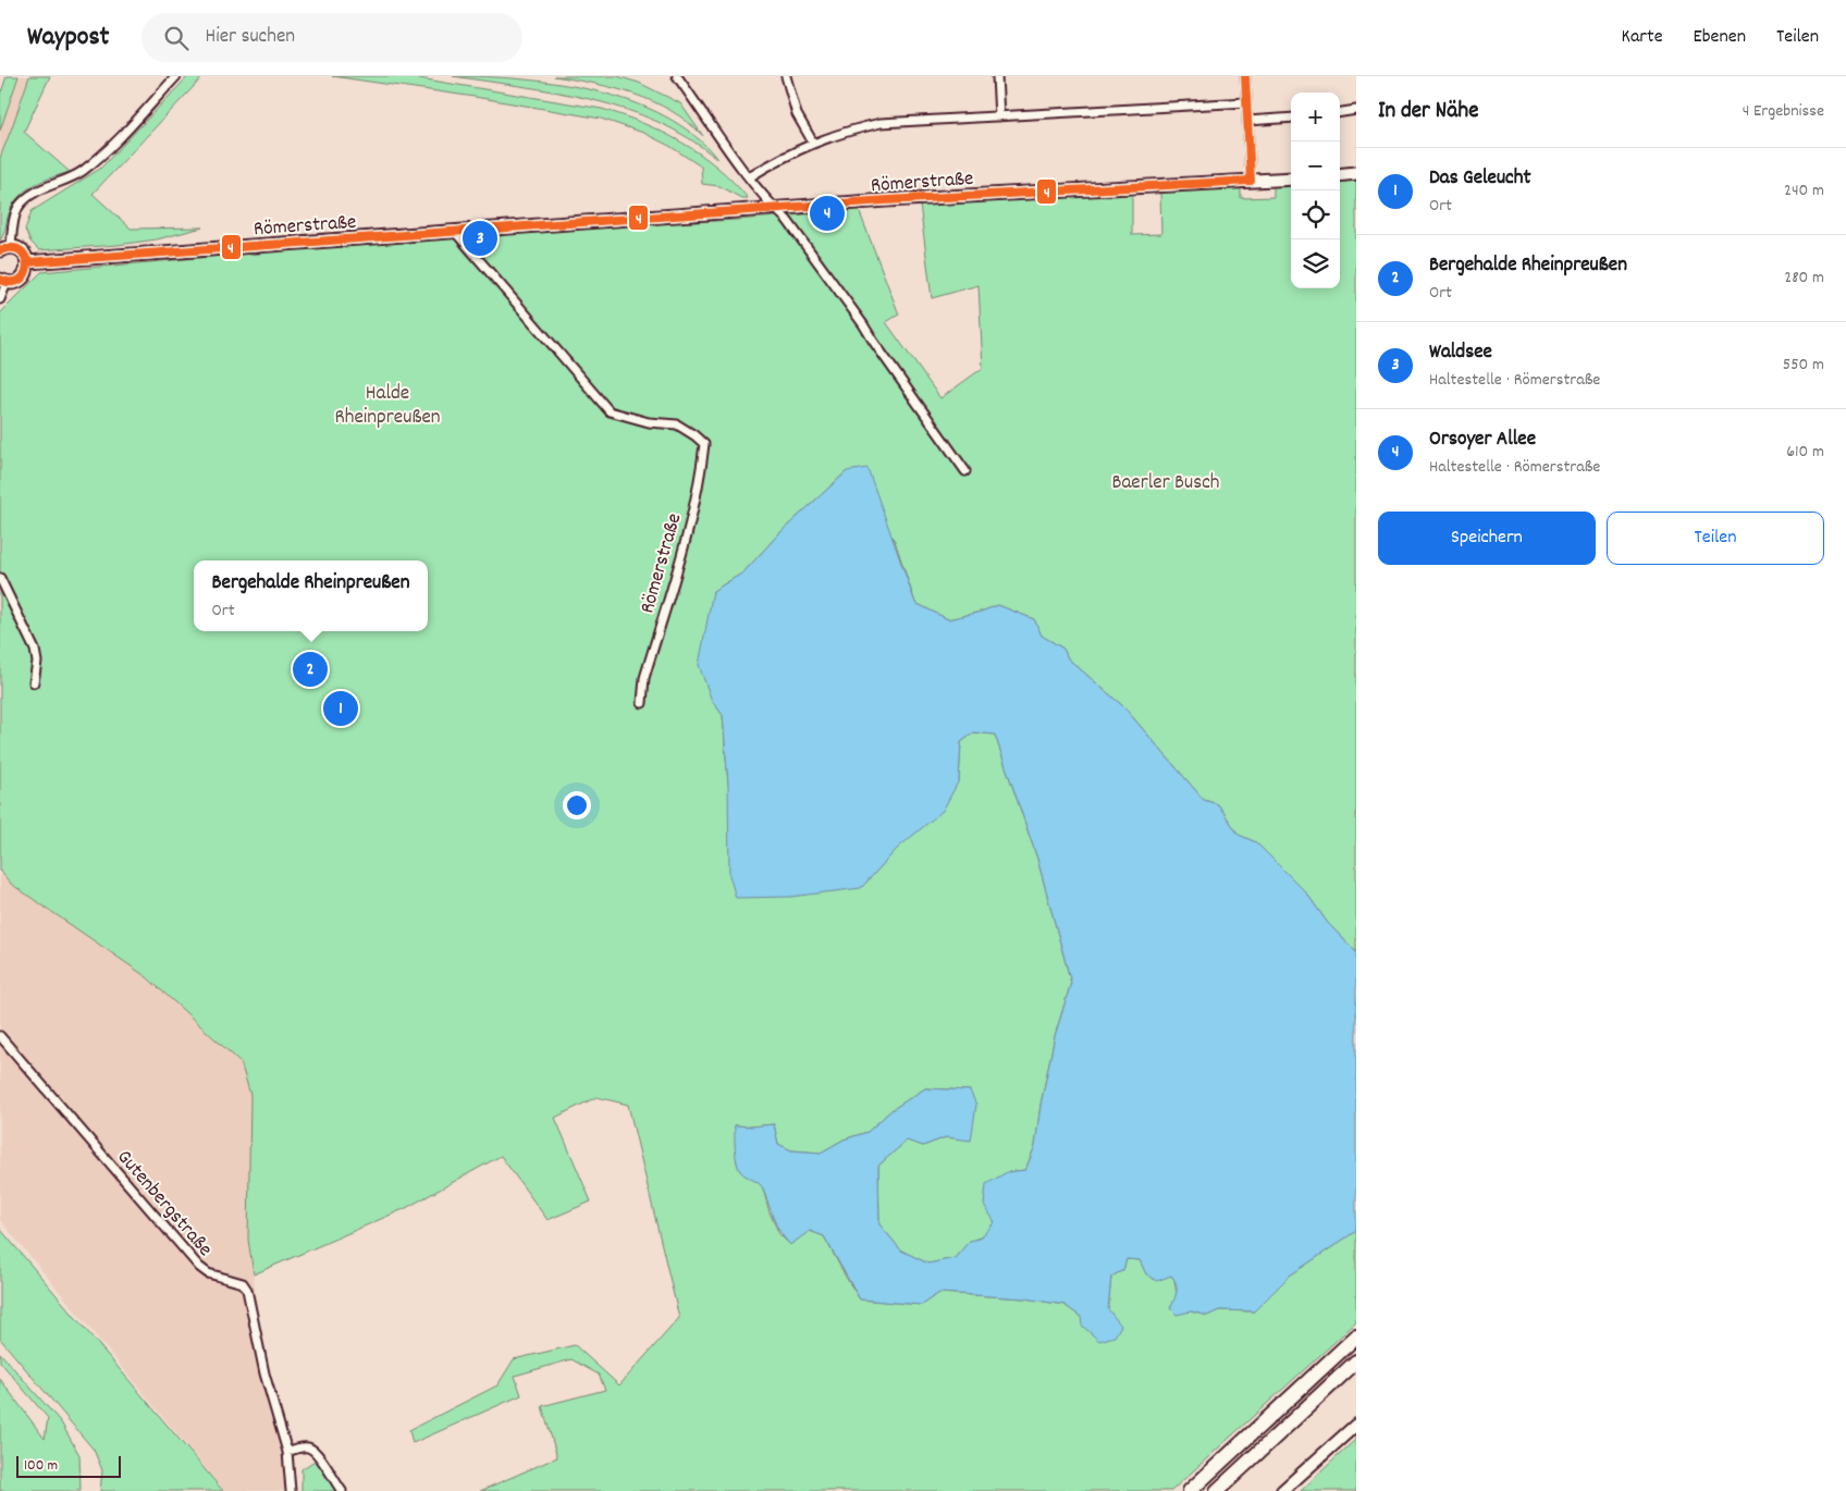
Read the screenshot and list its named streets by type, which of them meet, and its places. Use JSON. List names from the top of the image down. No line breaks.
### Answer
{"streets":{"main road":["Römerstraße"],"street":["Gutenbergstraße"]},"parks":["Halde Rheinpreußen","Baerler Busch"],"lines":["transit line 4"],"scale_bar":"100 m","page":{"header":"Waypost","search":"Hier suchen","nav":["Karte","Ebenen","Teilen"],"heading":["In der Nähe","4 Ergebnisse"],"map_buttons":["+","−"],"list":[{"mark":"1","name":"Das Geleucht","note":"Ort","value":"240 m"},{"mark":"2","name":"Bergehalde Rheinpreußen","note":"Ort","value":"280 m"},{"mark":"3","name":"Waldsee","note":"Haltestelle · Römerstraße","value":"550 m"},{"mark":"4","name":"Orsoyer Allee","note":"Haltestelle · Römerstraße","value":"610 m"}],"pins":["4","3","2","1"],"buttons":["Speichern","Teilen"],"popup":["Bergehalde Rheinpreußen","Ort"],"scale":"100 m"}}
